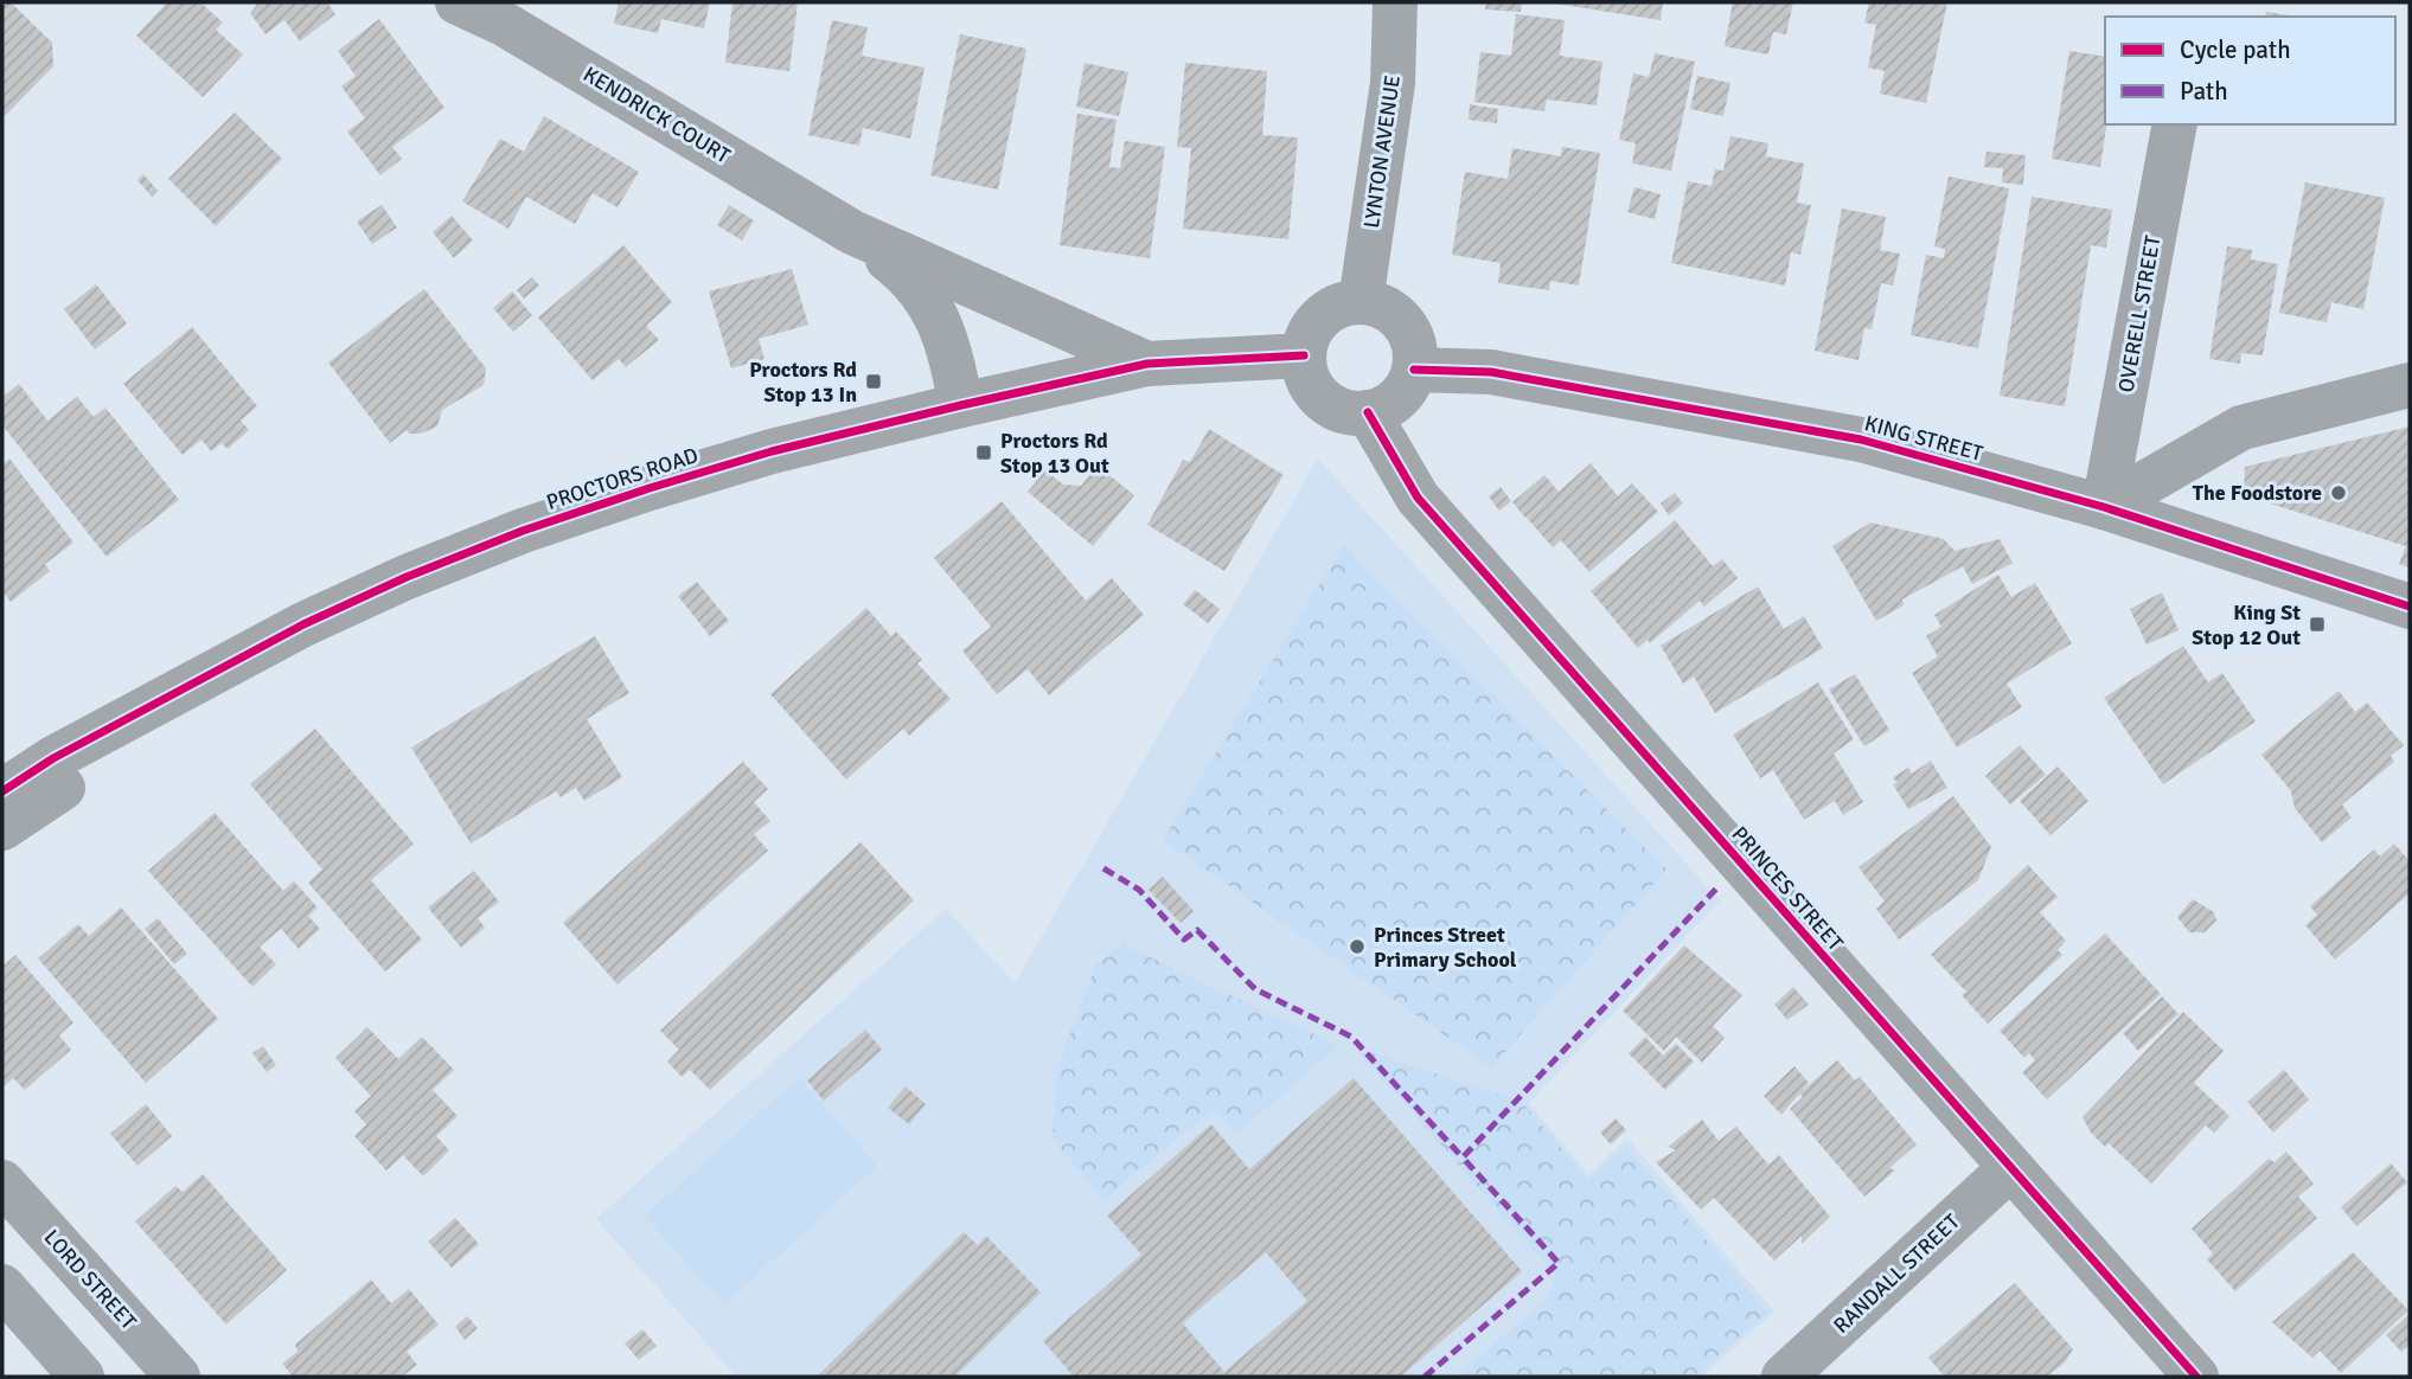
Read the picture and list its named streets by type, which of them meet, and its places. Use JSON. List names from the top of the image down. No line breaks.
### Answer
{"streets":{"street":["KENDRICK COURT","LYNTON AVENUE","OVERELL STREET","KING STREET","PROCTORS ROAD","PRINCES STREET","RANDALL STREET","LORD STREET"]},"crossings":[["KENDRICK COURT","PROCTORS ROAD"],["LYNTON AVENUE","KING STREET"],["LYNTON AVENUE","PROCTORS ROAD"],["LYNTON AVENUE","PRINCES STREET"],["OVERELL STREET","KING STREET"],["KING STREET","PROCTORS ROAD"],["KING STREET","PRINCES STREET"],["PROCTORS ROAD","PRINCES STREET"],["PRINCES STREET","RANDALL STREET"]],"places":{"transit":["Proctors Rd Stop 13 In","Proctors Rd Stop 13 Out","King St Stop 12 Out"],"other":["The Foodstore","Princes Street Primary School"]},"legend":["Cycle path","Path"]}
